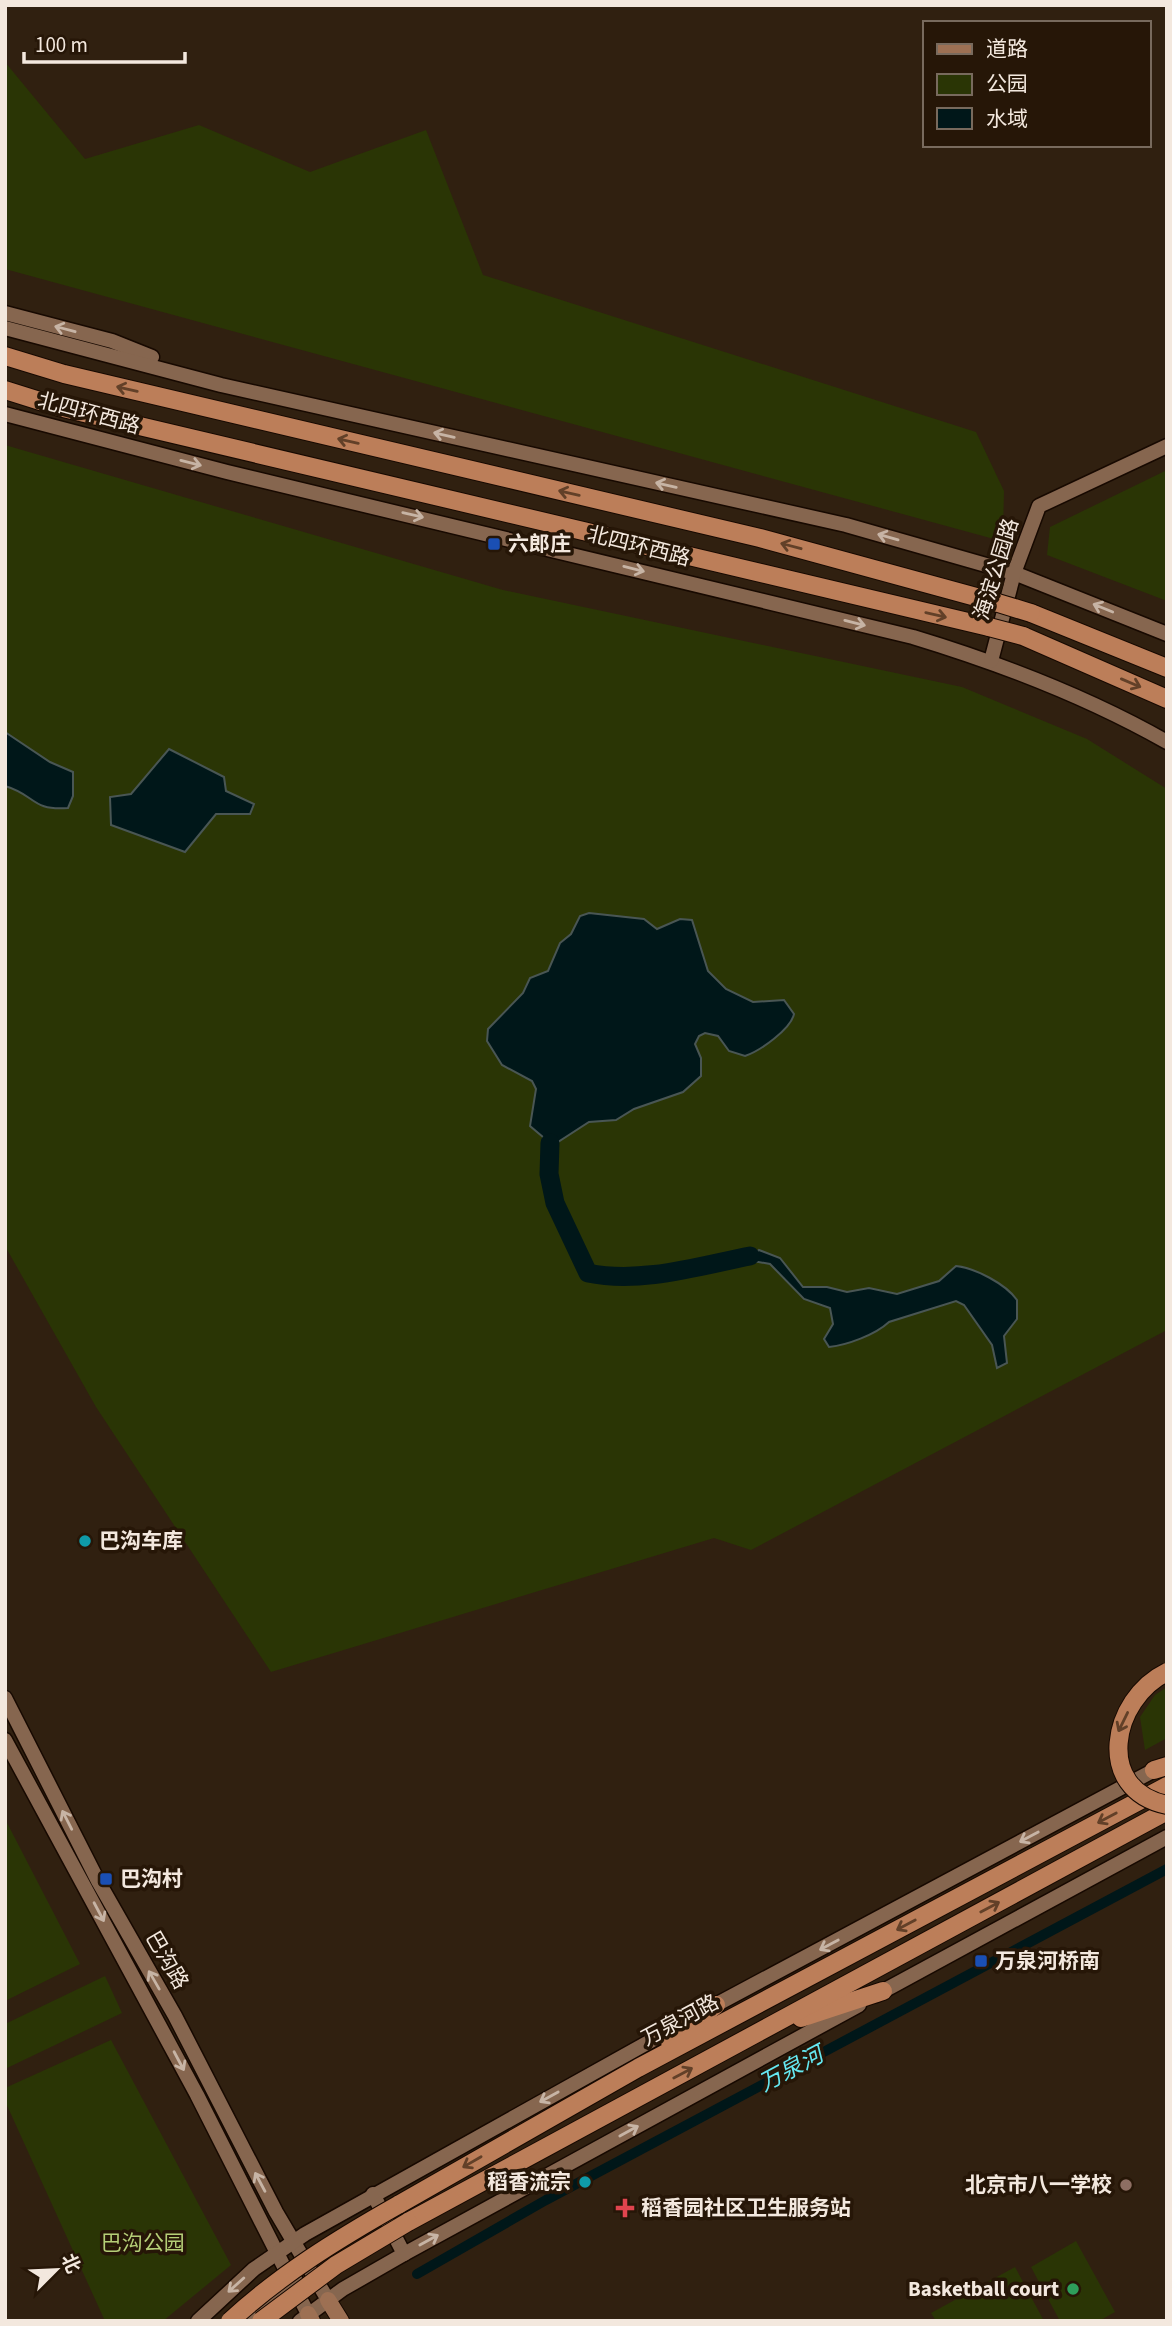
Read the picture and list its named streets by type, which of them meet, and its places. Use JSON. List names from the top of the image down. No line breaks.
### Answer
{"streets":{"highway":["北四环西路","万泉河路"],"street":["海淀公园路","巴沟路"]},"crossings":[["北四环西路","海淀公园路"],["巴沟路","万泉河路"]],"water":["万泉河"],"parks":["巴沟公园"],"places":{"transit":["六郎庄","巴沟村","万泉河桥南"],"other":["巴沟车库","稻香流宗","北京市八一学校","Basketball court"],"health":["稻香园社区卫生服务站"]},"legend":["道路","公园","水域"],"scale_bar":"100 m","north":"top right"}
